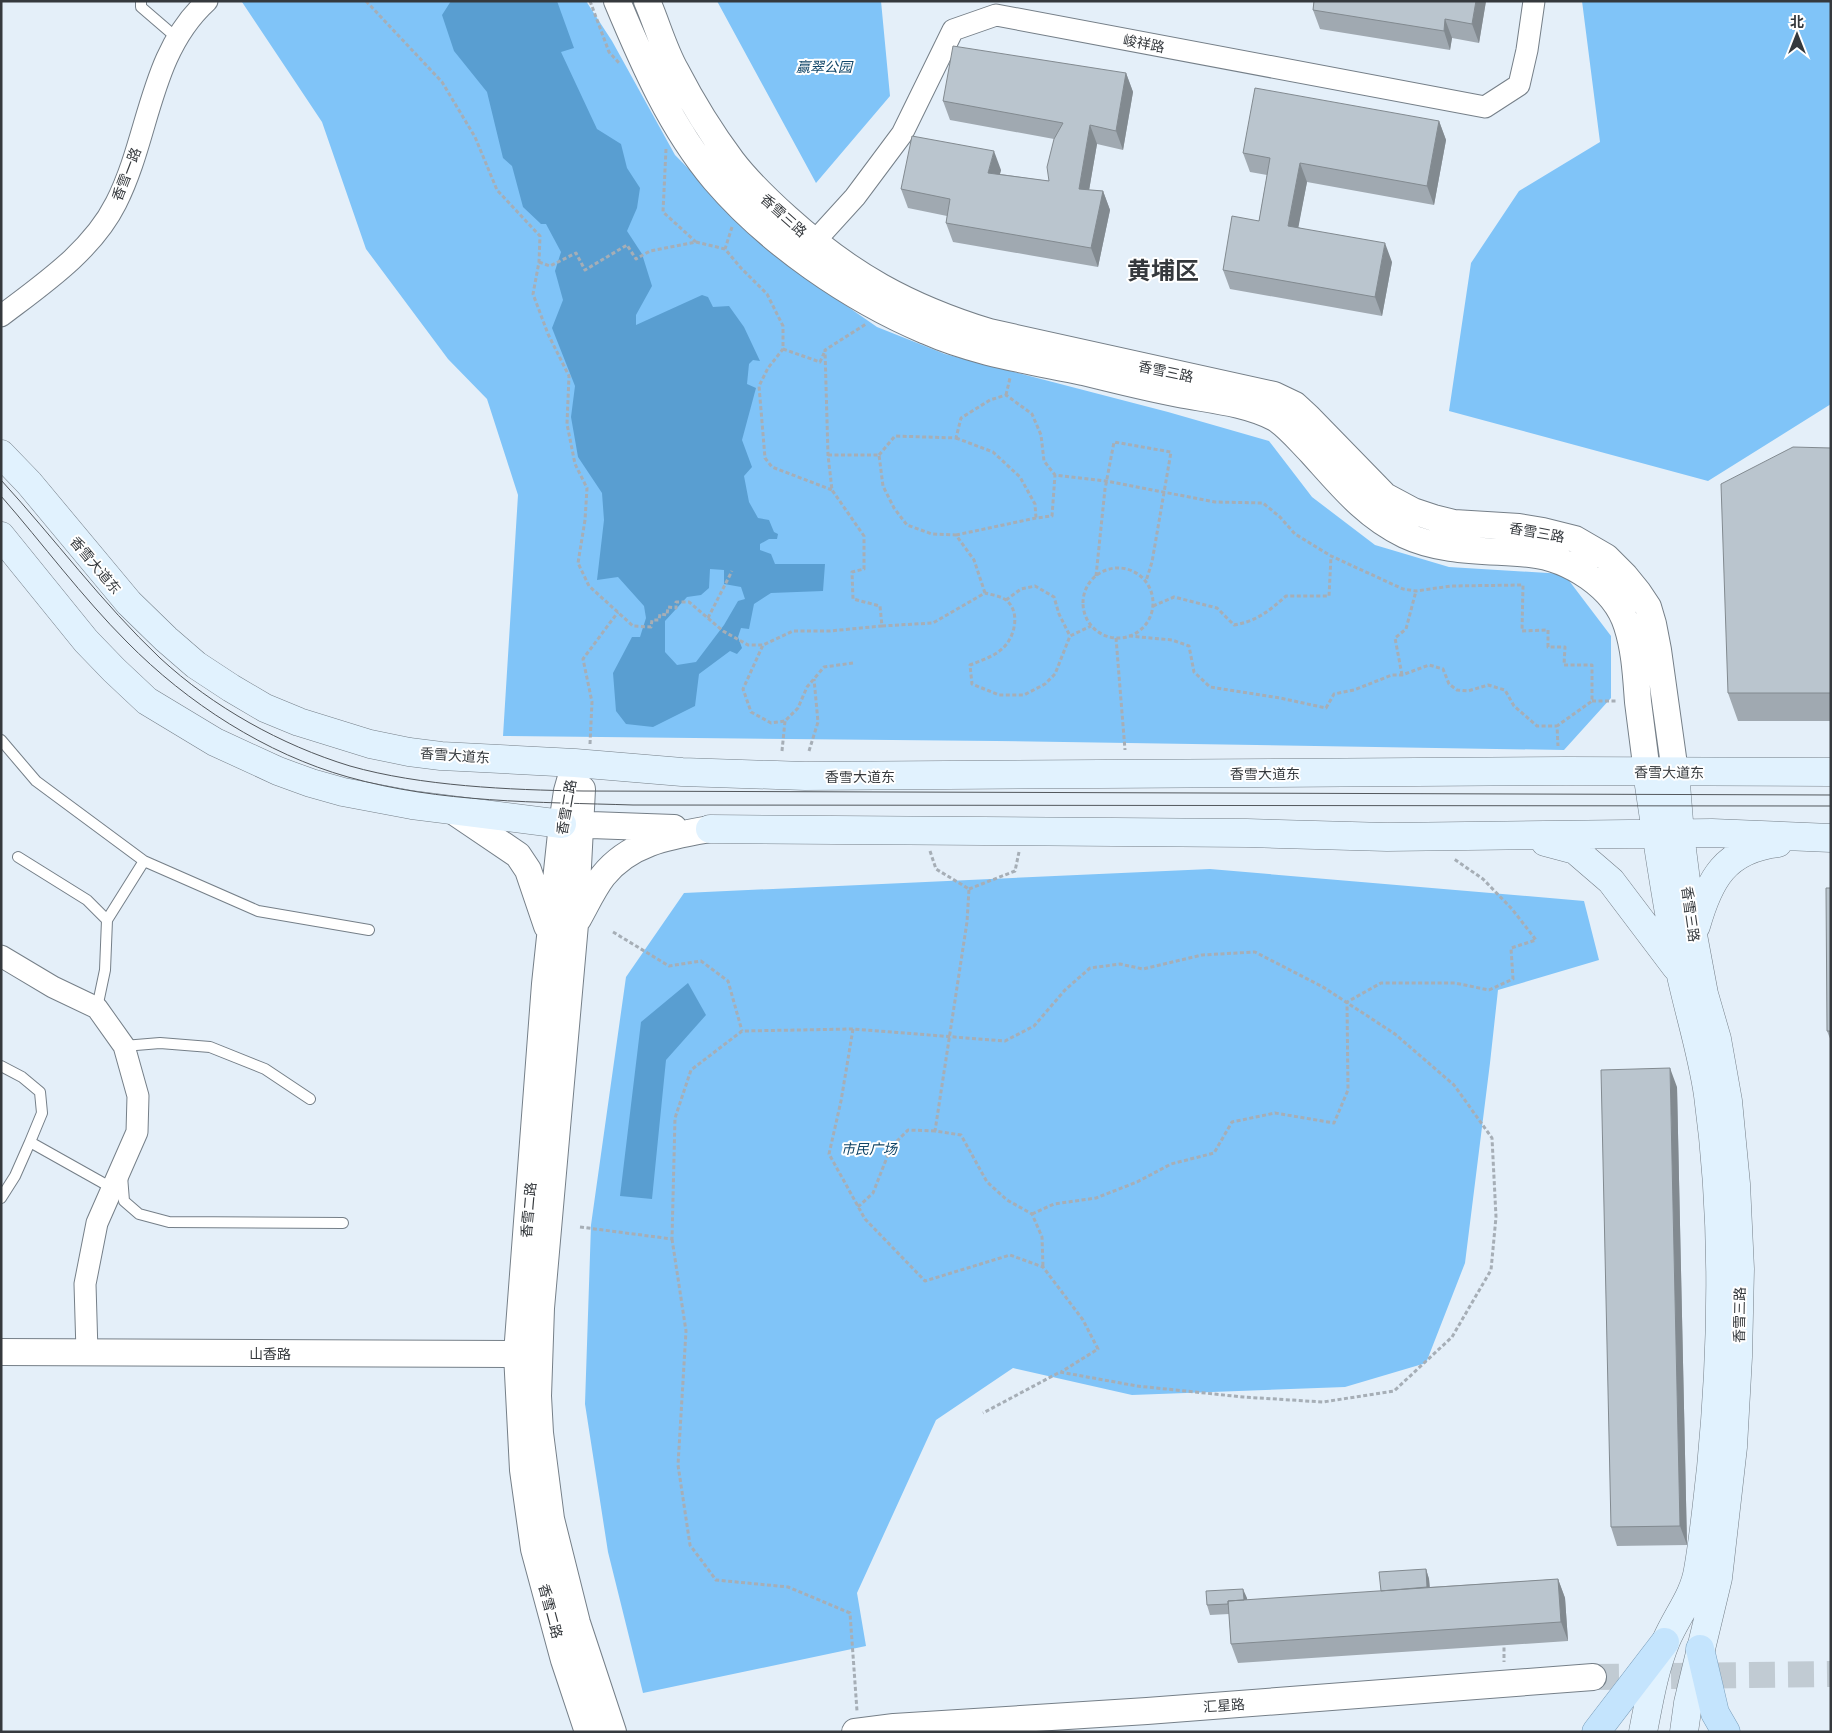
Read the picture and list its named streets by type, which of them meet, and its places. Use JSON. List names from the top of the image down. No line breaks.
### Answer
{"streets":{"main road":["香雪三路","香雪大道东"],"street":["峻祥路","香雪一路","香雪二路","山香路","汇星路"]},"crossings":[["峻祥路","香雪三路"],["香雪三路","香雪大道东"],["香雪大道东","香雪二路"],["香雪二路","山香路"]],"districts":["黄埔区"],"parks":["赢翠公园","市民广场"],"north":"top"}
